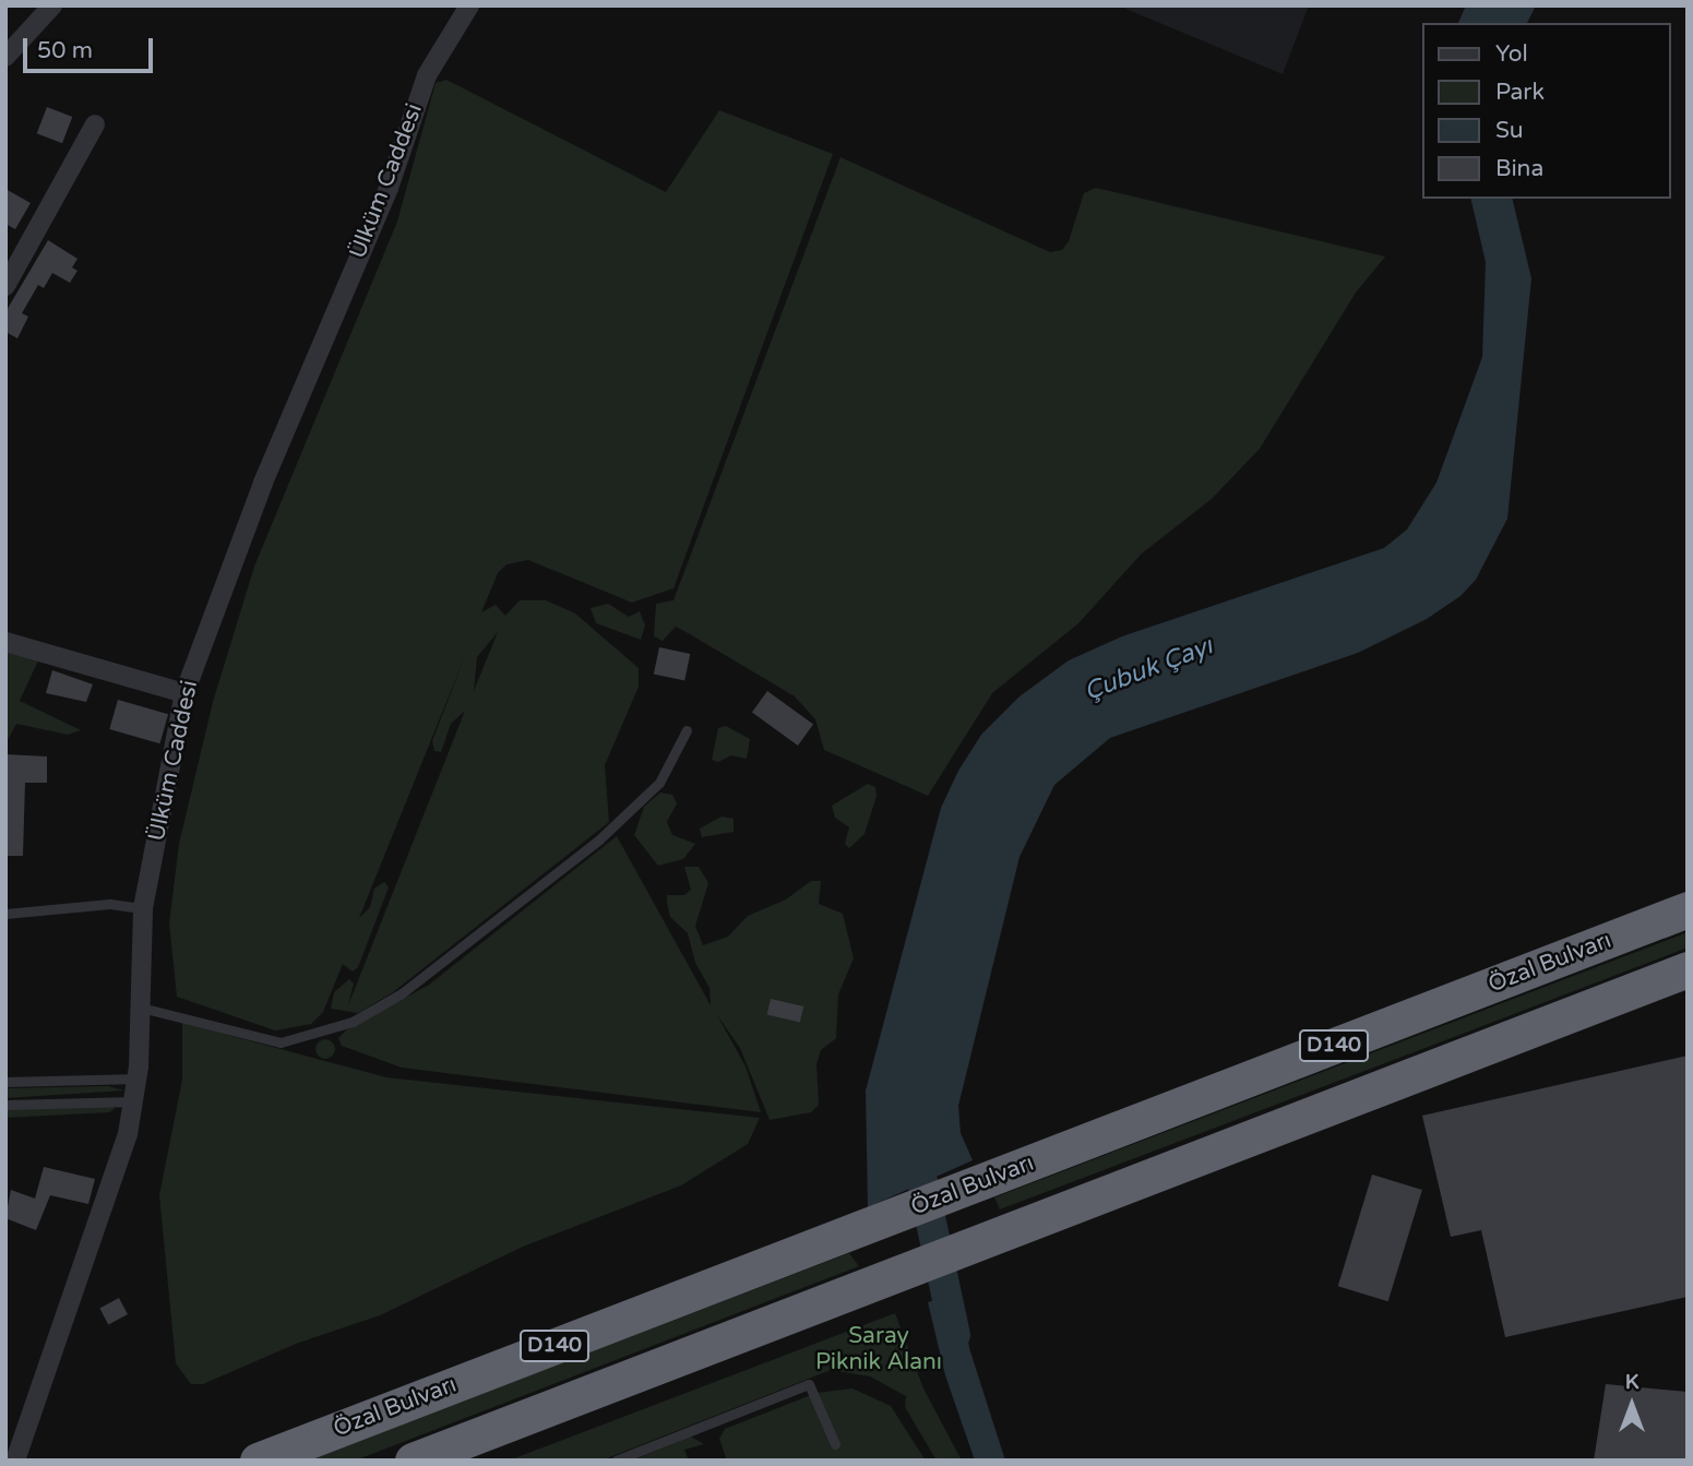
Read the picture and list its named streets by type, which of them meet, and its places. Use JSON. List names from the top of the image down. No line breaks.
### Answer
{"streets":{"highway":["Özal Bulvarı","D140"],"street":["Ülküm Caddesi"]},"water":["Çubuk Çayı"],"parks":["Saray Piknik Alanı"],"legend":["Yol","Park","Su","Bina"],"scale_bar":"50 m","north":"top"}
